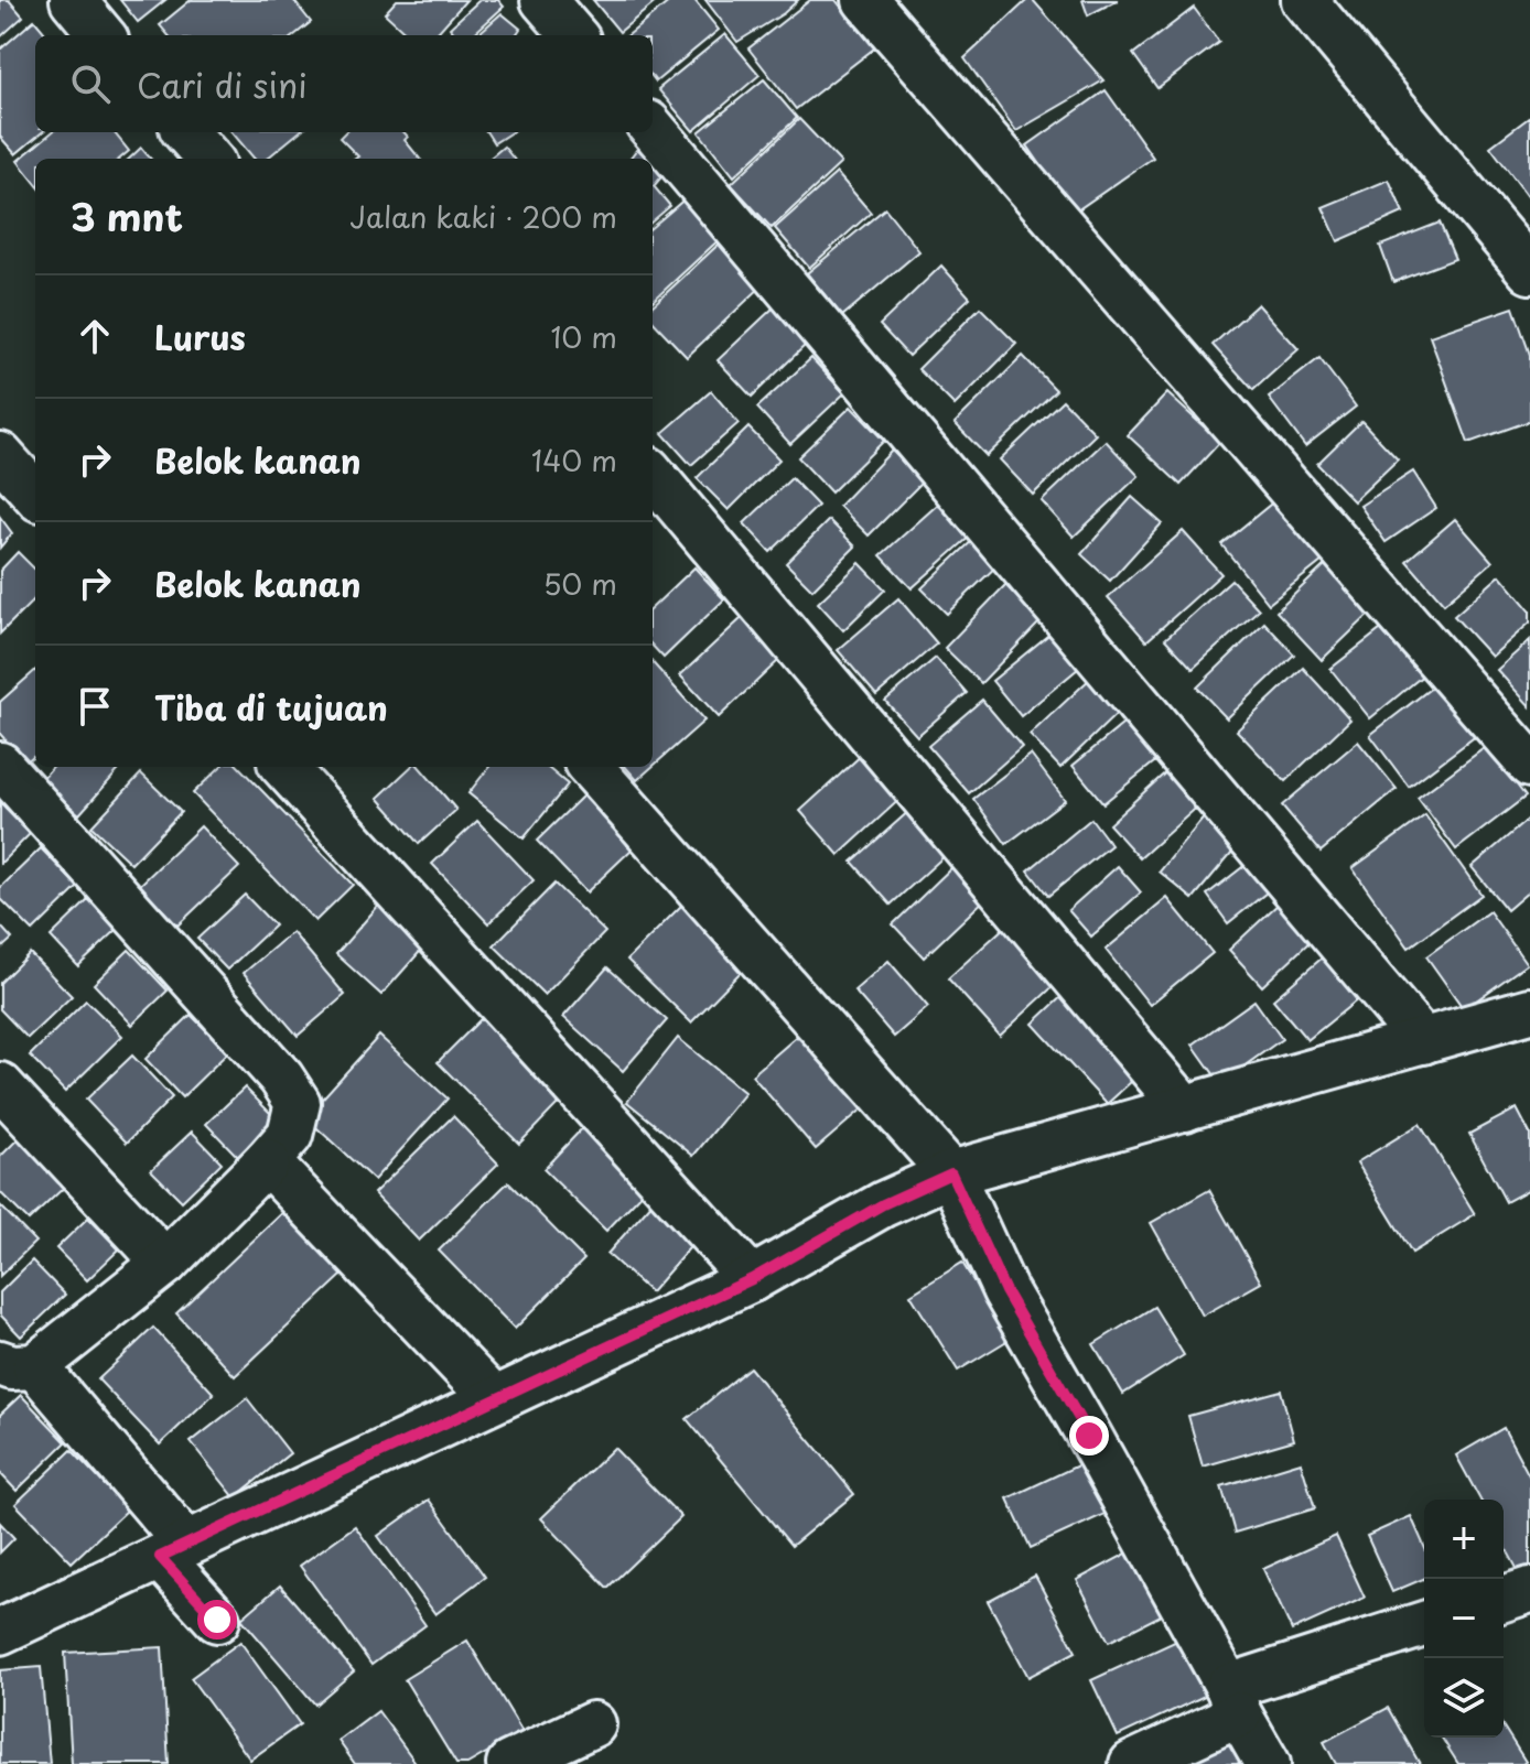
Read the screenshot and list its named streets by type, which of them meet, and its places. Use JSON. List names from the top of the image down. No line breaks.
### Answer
{"page":{"search":"Cari di sini","heading":["3 mnt","Jalan kaki · 200 m"],"list":[["Lurus","10 m"],["Belok kanan","140 m"],["Belok kanan","50 m"],"Tiba di tujuan"],"map_buttons":["+","−"]}}
